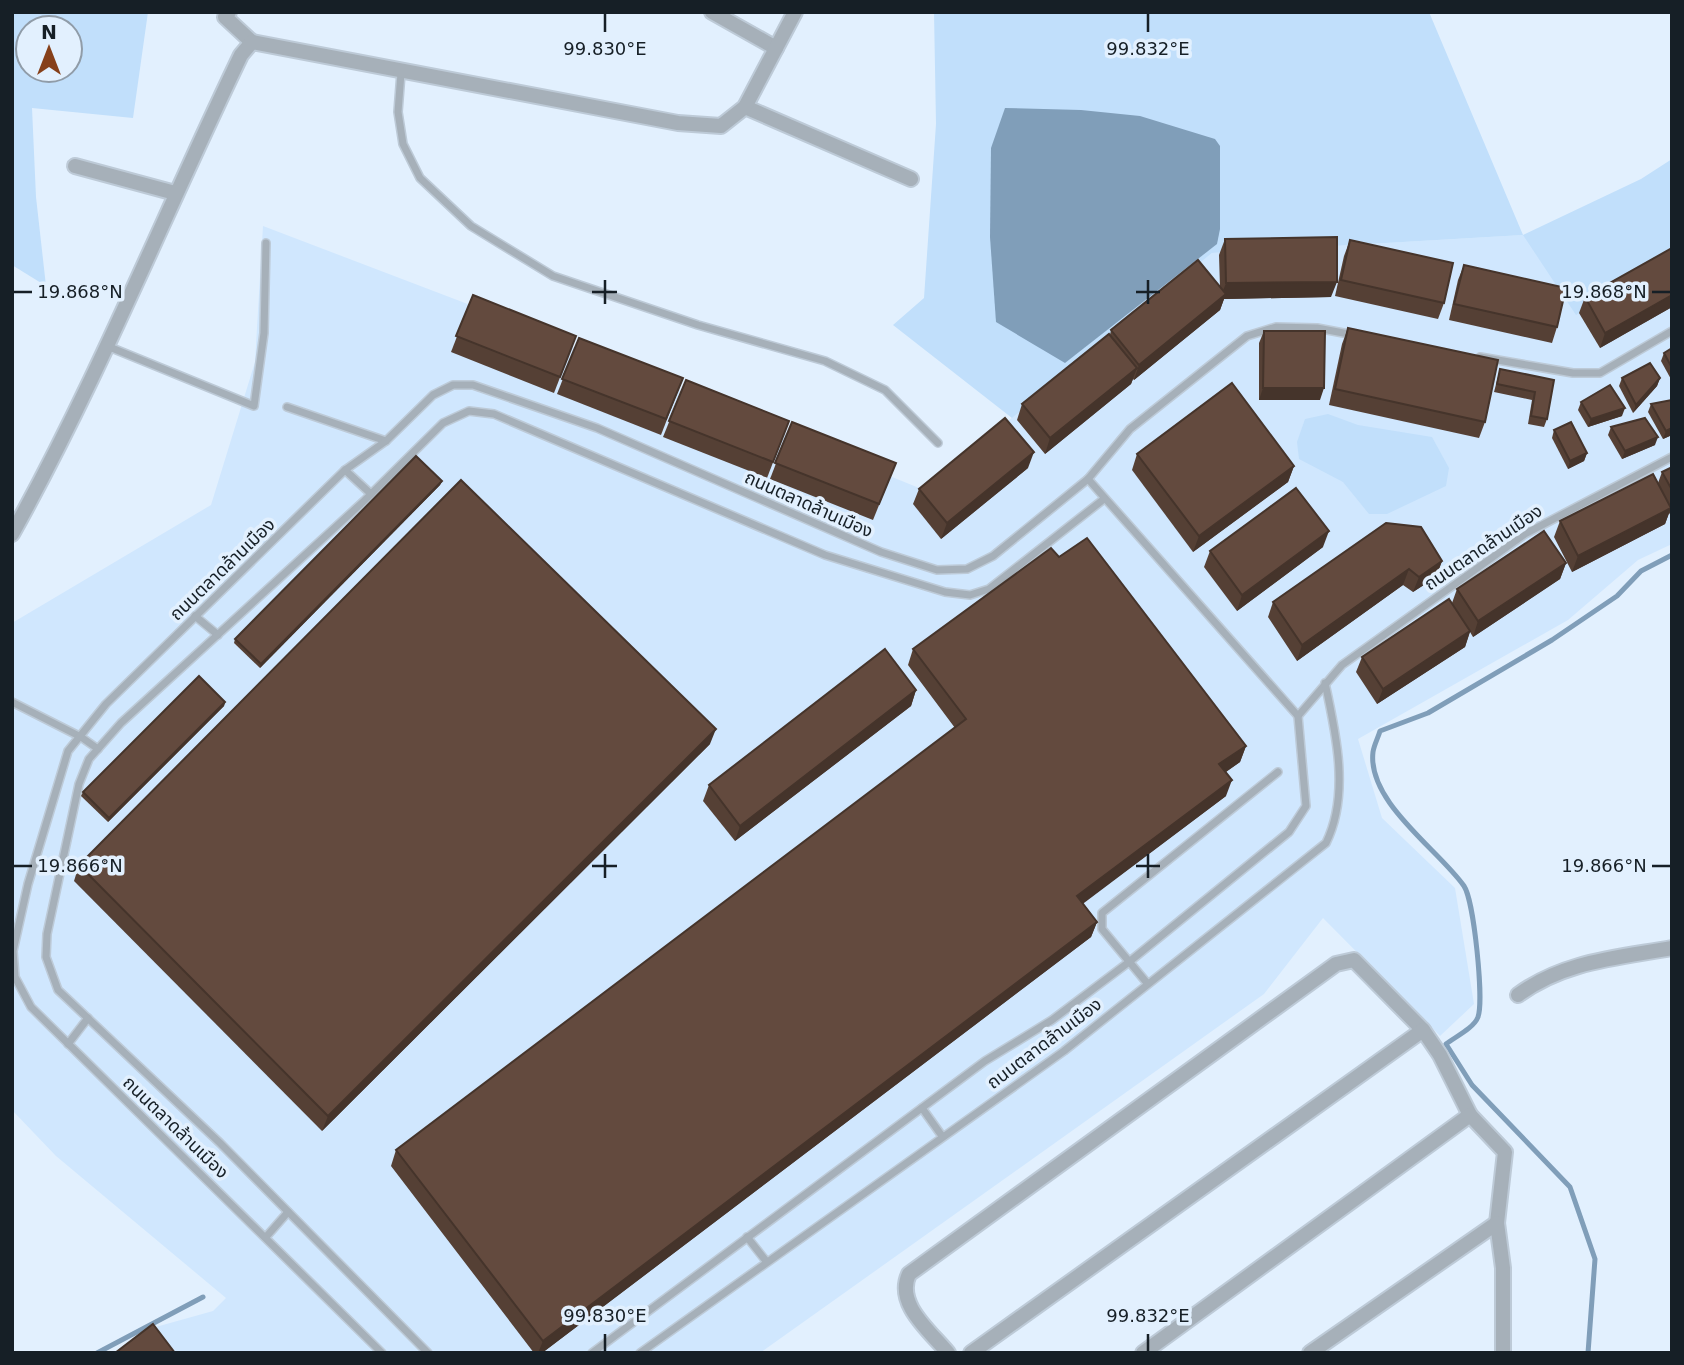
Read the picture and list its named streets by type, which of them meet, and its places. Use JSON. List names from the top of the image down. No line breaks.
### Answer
{"streets":{"lane":["ถนนตลาดล้านเมือง"]},"north":"top","coordinates":["99.830°E","99.832°E","19.868°N","19.866°N"]}
